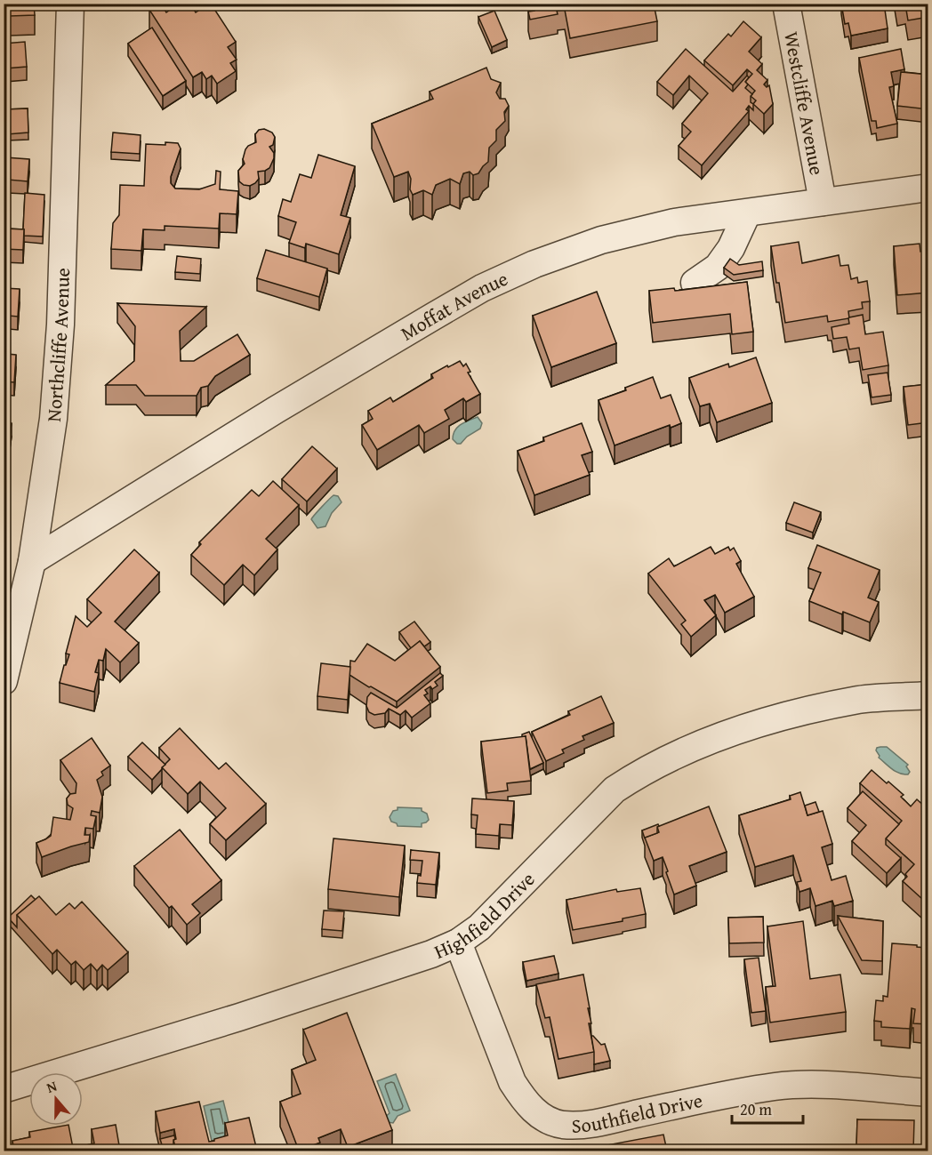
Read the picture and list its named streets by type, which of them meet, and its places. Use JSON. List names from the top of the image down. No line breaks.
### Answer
{"streets":{"street":["Westcliffe Avenue","Moffat Avenue","Northcliffe Avenue","Highfield Drive","Southfield Drive"]},"crossings":[["Westcliffe Avenue","Moffat Avenue"],["Moffat Avenue","Northcliffe Avenue"],["Highfield Drive","Southfield Drive"]],"scale_bar":"20 m","north":"top"}
